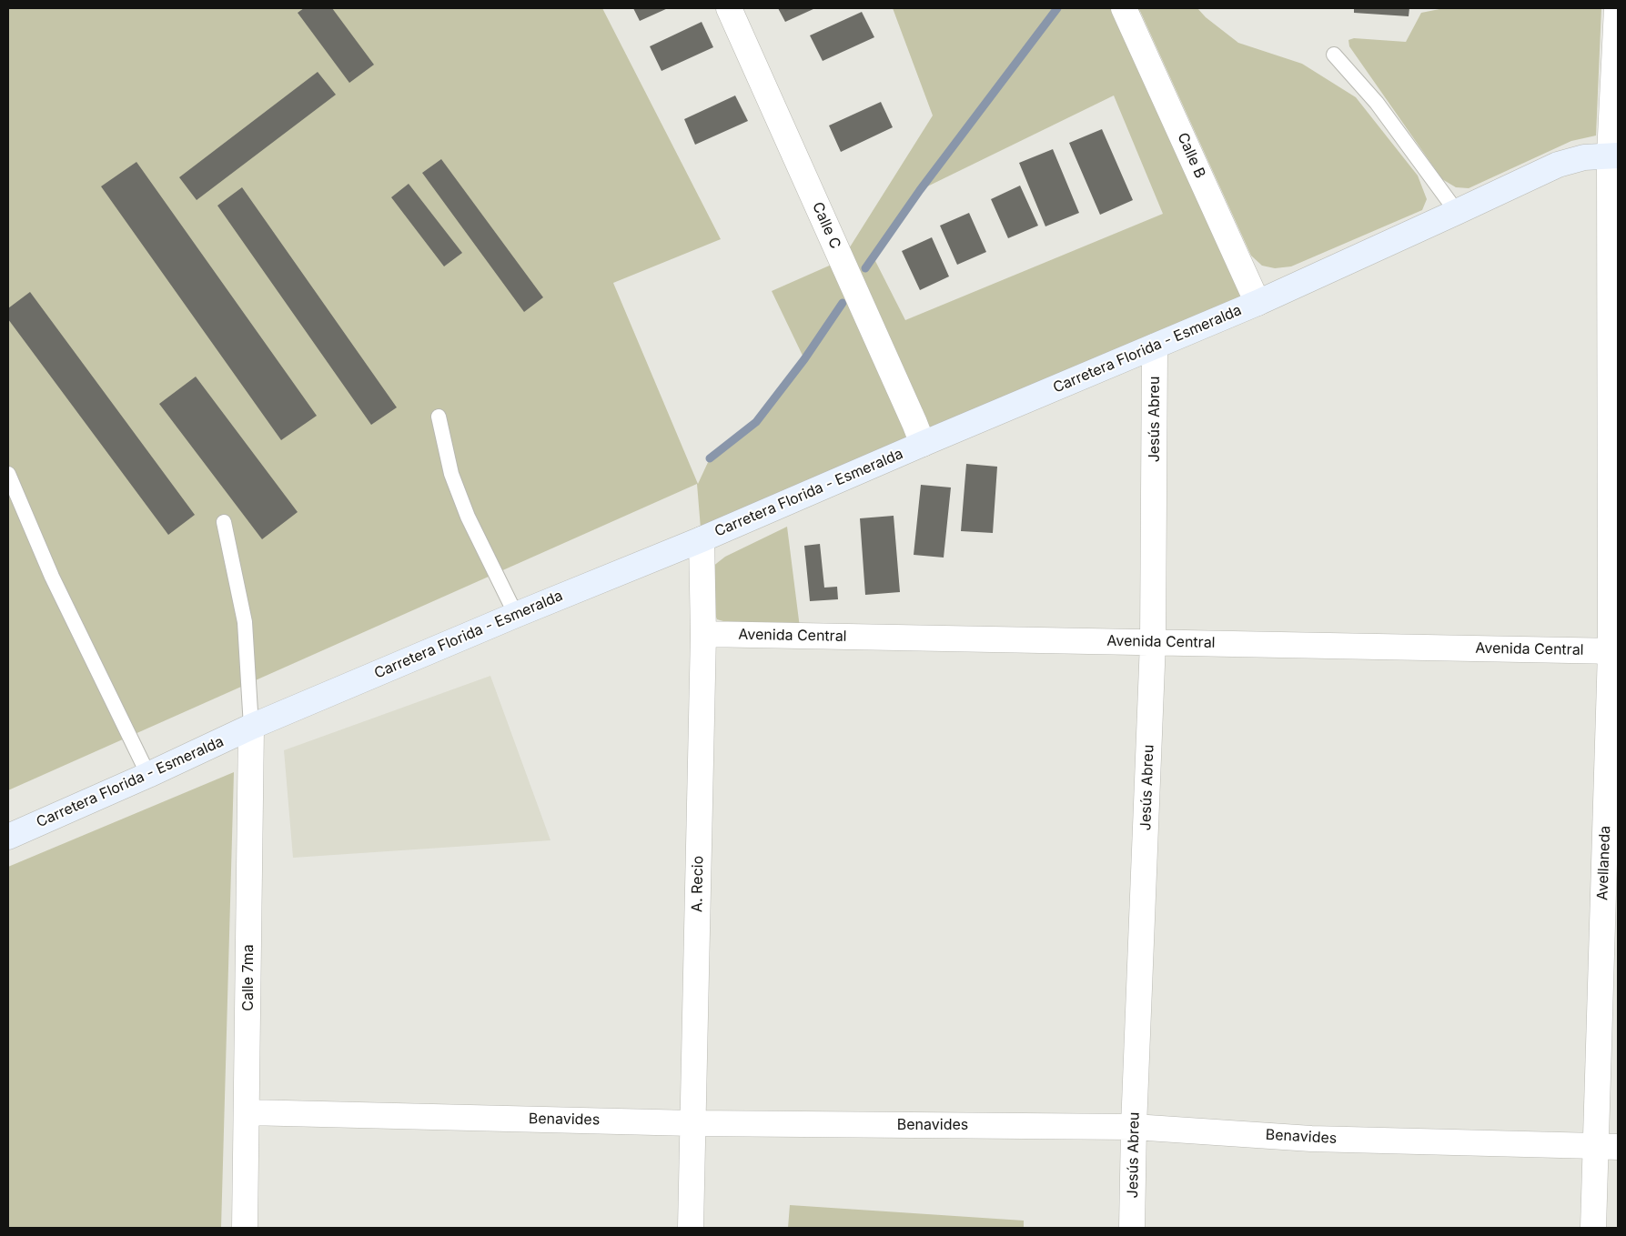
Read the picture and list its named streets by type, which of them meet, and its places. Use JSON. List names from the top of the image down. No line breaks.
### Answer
{"streets":{"main road":["Carretera Florida - Esmeralda"],"street":["Calle B","Calle C","Jesús Abreu","Avenida Central","Avellaneda","A. Recio","Calle 7ma","Benavides"]},"crossings":[["Calle B","Carretera Florida - Esmeralda"],["Calle C","Carretera Florida - Esmeralda"],["Carretera Florida - Esmeralda","Jesús Abreu"],["Carretera Florida - Esmeralda","Avellaneda"],["Carretera Florida - Esmeralda","A. Recio"],["Carretera Florida - Esmeralda","Calle 7ma"],["Jesús Abreu","Avenida Central"],["Jesús Abreu","Benavides"],["Avenida Central","Avellaneda"],["Avenida Central","A. Recio"],["Avellaneda","Benavides"],["A. Recio","Benavides"],["Calle 7ma","Benavides"]]}
